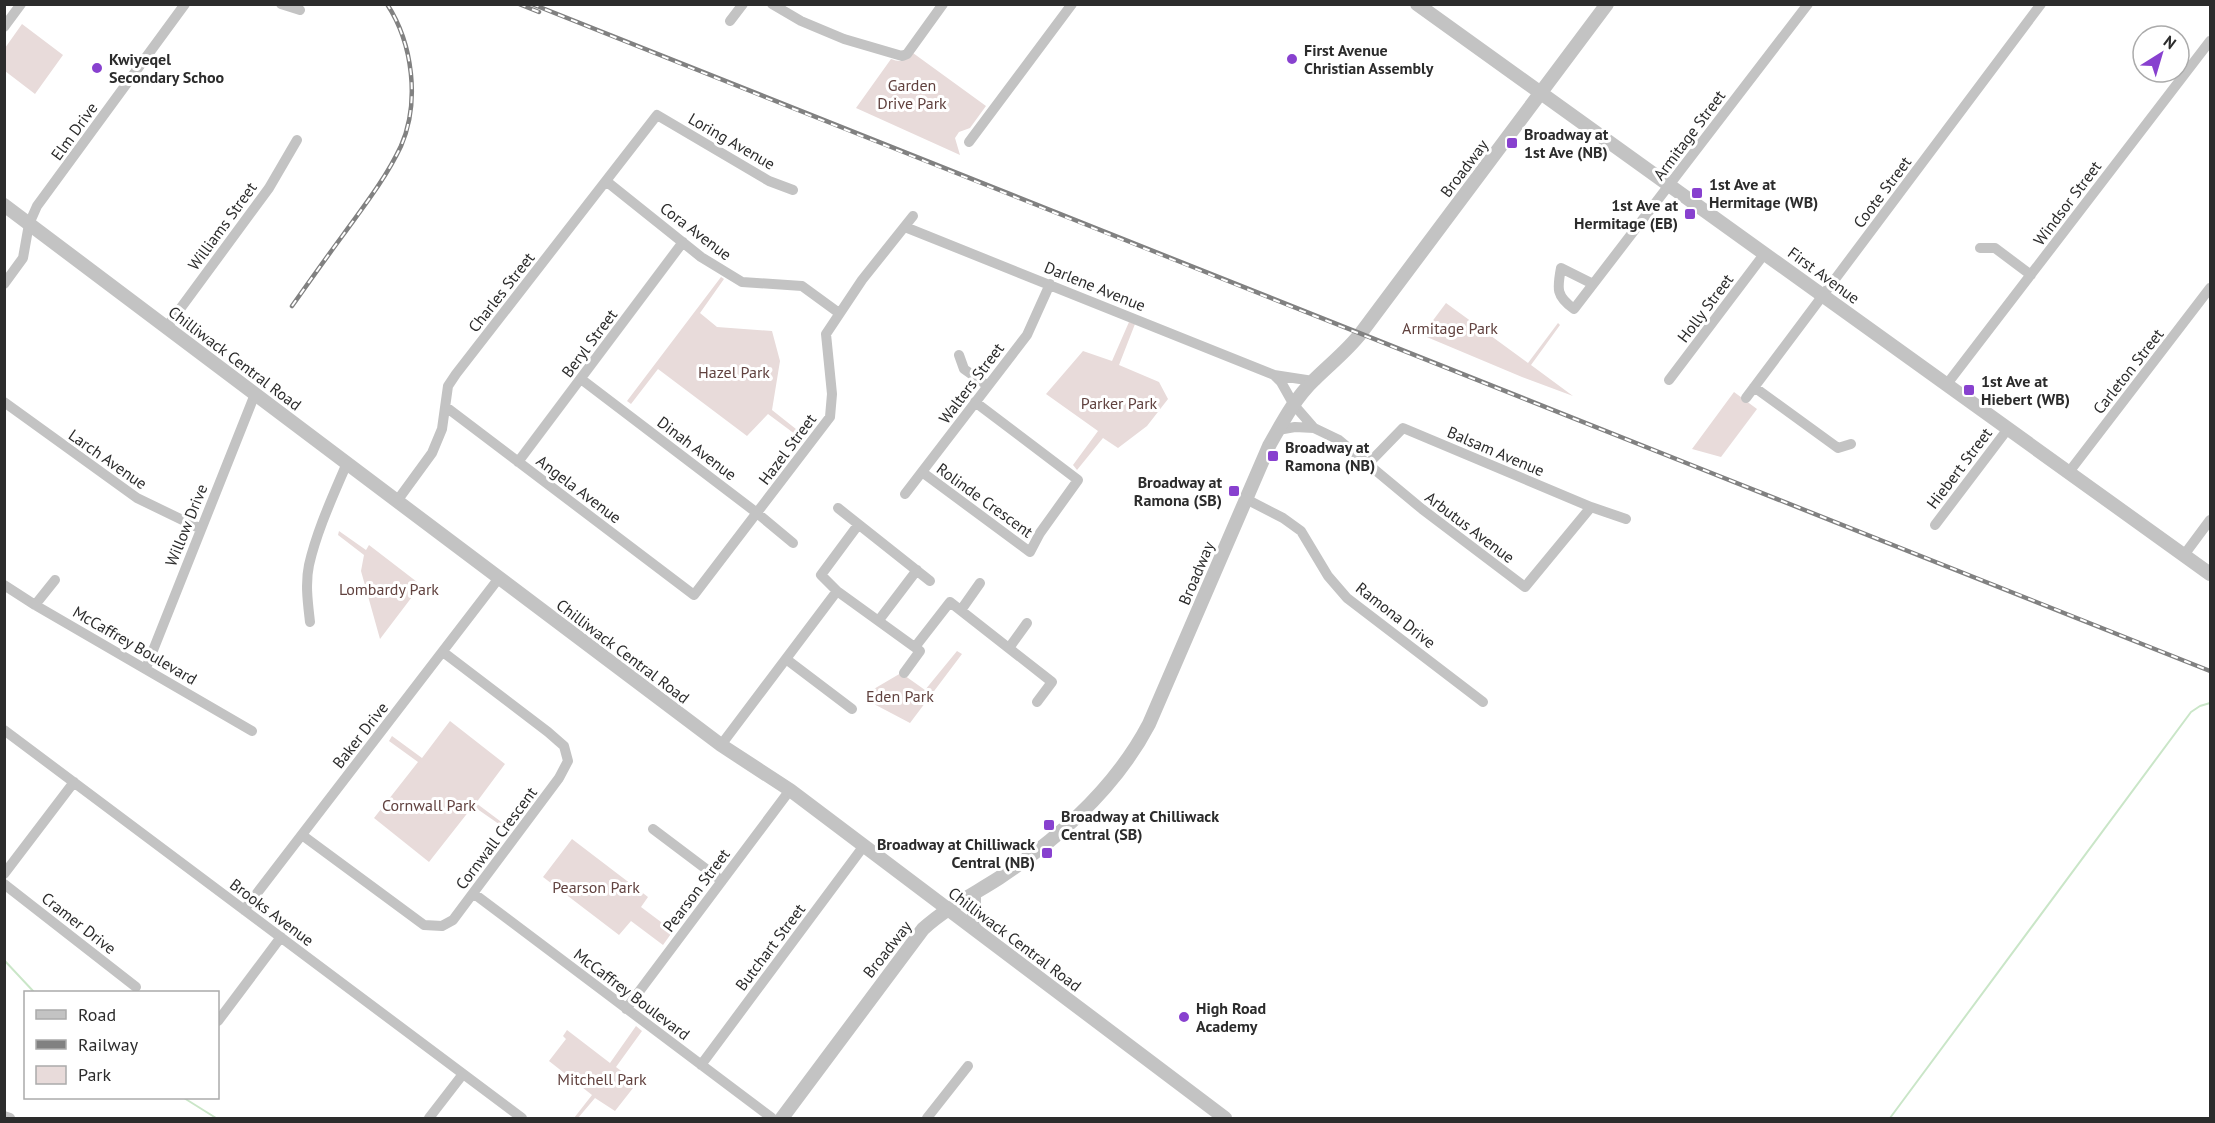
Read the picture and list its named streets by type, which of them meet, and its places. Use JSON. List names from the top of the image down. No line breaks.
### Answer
{"streets":{"street":["Elm Drive","Armitage Street","Loring Avenue","Broadway","Coote Street","Windsor Street","Williams Street","Cora Avenue","First Avenue","Darlene Avenue","Charles Street","Holly Street","Beryl Street","Chilliwack Central Road","Carleton Street","Walters Street","Dinah Avenue","Hazel Street","Balsam Avenue","Larch Avenue","Hiebert Street","Angela Avenue","Rolinde Crescent","Willow Drive","Arbutus Avenue","Ramona Drive","McCaffrey Boulevard","Baker Drive","Cornwall Crescent","Pearson Street","Brooks Avenue","Cramer Drive","Butchart Street"]},"crossings":[["Elm Drive","Chilliwack Central Road"],["Armitage Street","First Avenue"],["Loring Avenue","Charles Street"],["Broadway","First Avenue"],["Broadway","Darlene Avenue"],["Broadway","Chilliwack Central Road"],["Broadway","Arbutus Avenue"],["Broadway","Ramona Drive"],["Coote Street","First Avenue"],["Windsor Street","First Avenue"],["Williams Street","Chilliwack Central Road"],["Cora Avenue","Charles Street"],["Cora Avenue","Beryl Street"],["Cora Avenue","Hazel Street"],["First Avenue","Holly Street"],["First Avenue","Carleton Street"],["First Avenue","Hiebert Street"],["Darlene Avenue","Walters Street"],["Darlene Avenue","Hazel Street"],["Charles Street","Chilliwack Central Road"],["Charles Street","Angela Avenue"],["Beryl Street","Dinah Avenue"],["Beryl Street","Angela Avenue"],["Chilliwack Central Road","Willow Drive"],["Chilliwack Central Road","Baker Drive"],["Chilliwack Central Road","Pearson Street"],["Chilliwack Central Road","Butchart Street"],["Walters Street","Rolinde Crescent"],["Dinah Avenue","Hazel Street"],["Hazel Street","Angela Avenue"],["Balsam Avenue","Arbutus Avenue"],["Larch Avenue","Willow Drive"],["Willow Drive","McCaffrey Boulevard"],["McCaffrey Boulevard","Cornwall Crescent"],["McCaffrey Boulevard","Pearson Street"],["McCaffrey Boulevard","Butchart Street"],["Baker Drive","Cornwall Crescent"],["Baker Drive","Brooks Avenue"]],"parks":["Garden Drive Park","Armitage Park","Hazel Park","Parker Park","Lombardy Park","Eden Park","Cornwall Park","Pearson Park","Mitchell Park"],"places":{"other":["First Avenue Christian Assembly","Kwiyeqel Secondary Schoo","High Road Academy"],"transit":["Broadway at 1st Ave (NB)","1st Ave at Hermitage (WB)","1st Ave at Hermitage (EB)","1st Ave at Hiebert (WB)","Broadway at Ramona (NB)","Broadway at Ramona (SB)","Broadway at Chilliwack Central (SB)","Broadway at Chilliwack Central (NB)"]},"legend":["Road","Railway","Park"],"north":"top right"}
